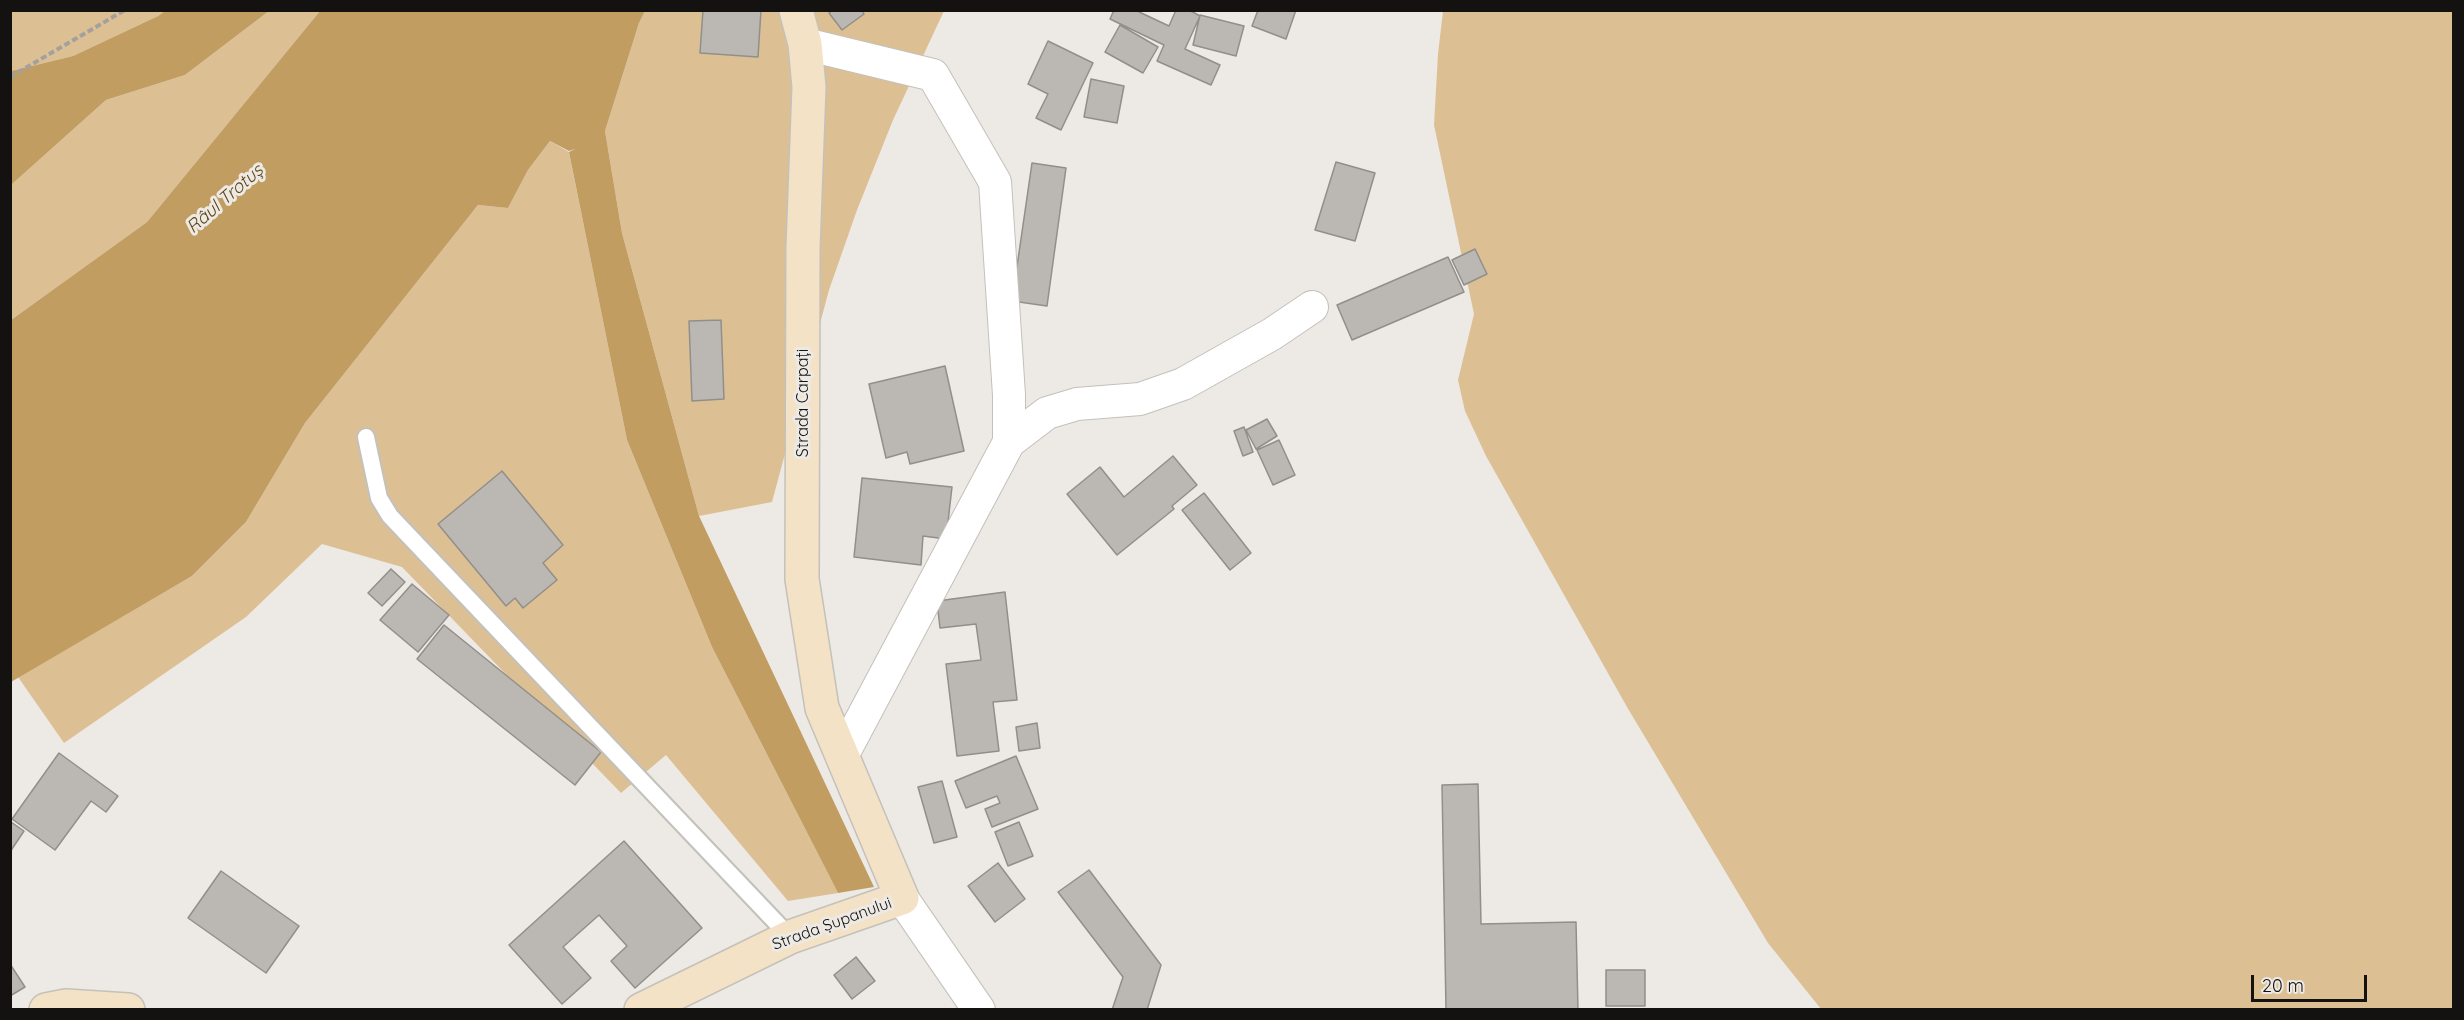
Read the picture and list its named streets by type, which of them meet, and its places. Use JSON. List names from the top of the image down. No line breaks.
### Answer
{"streets":{"street":["Strada Carpați","Strada Șupanului"]},"crossings":[["Strada Carpați","Strada Șupanului"]],"water":["Râul Trotuș"],"scale_bar":"20 m"}
